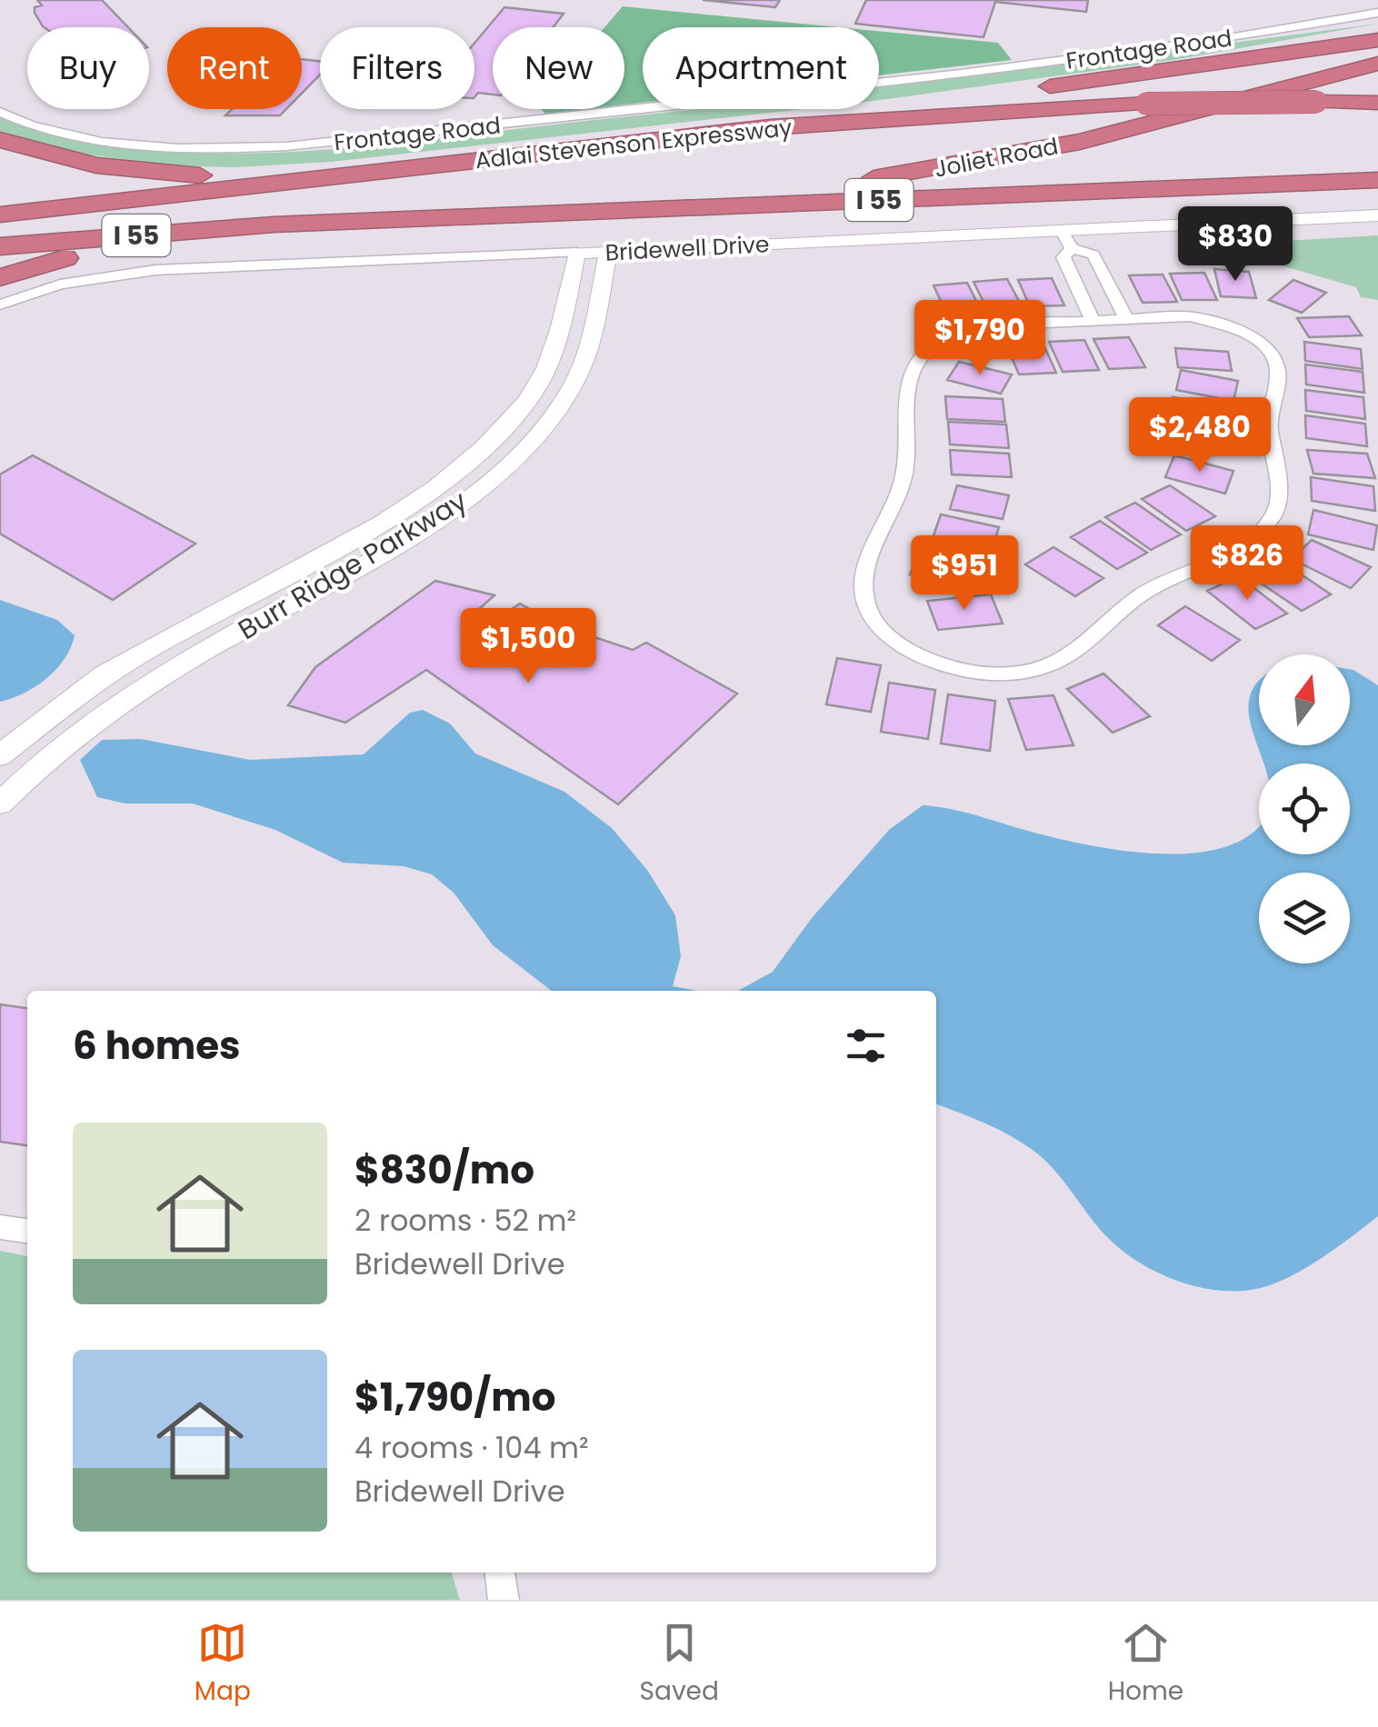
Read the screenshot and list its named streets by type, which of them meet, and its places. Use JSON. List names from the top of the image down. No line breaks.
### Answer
{"streets":{"highway":["Adlai Stevenson Expressway","Joliet Road","I 55"],"street":["Frontage Road","Bridewell Drive","Burr Ridge Parkway"]},"crossings":[["Joliet Road","I 55"],["Bridewell Drive","Burr Ridge Parkway"]],"north":"top","page":{"chip":["Buy","Rent","Filters","New","Apartment"],"price":["$830","$1,790","$2,480","$826","$951","$1,500"],"heading":"6 homes","list":[{"name":"$830/mo","note":"2 rooms · 52 m² · Bridewell Drive"},{"name":"$1,790/mo","note":"4 rooms · 104 m² · Bridewell Drive"}],"tabs":["Map","Saved","Home"]}}
